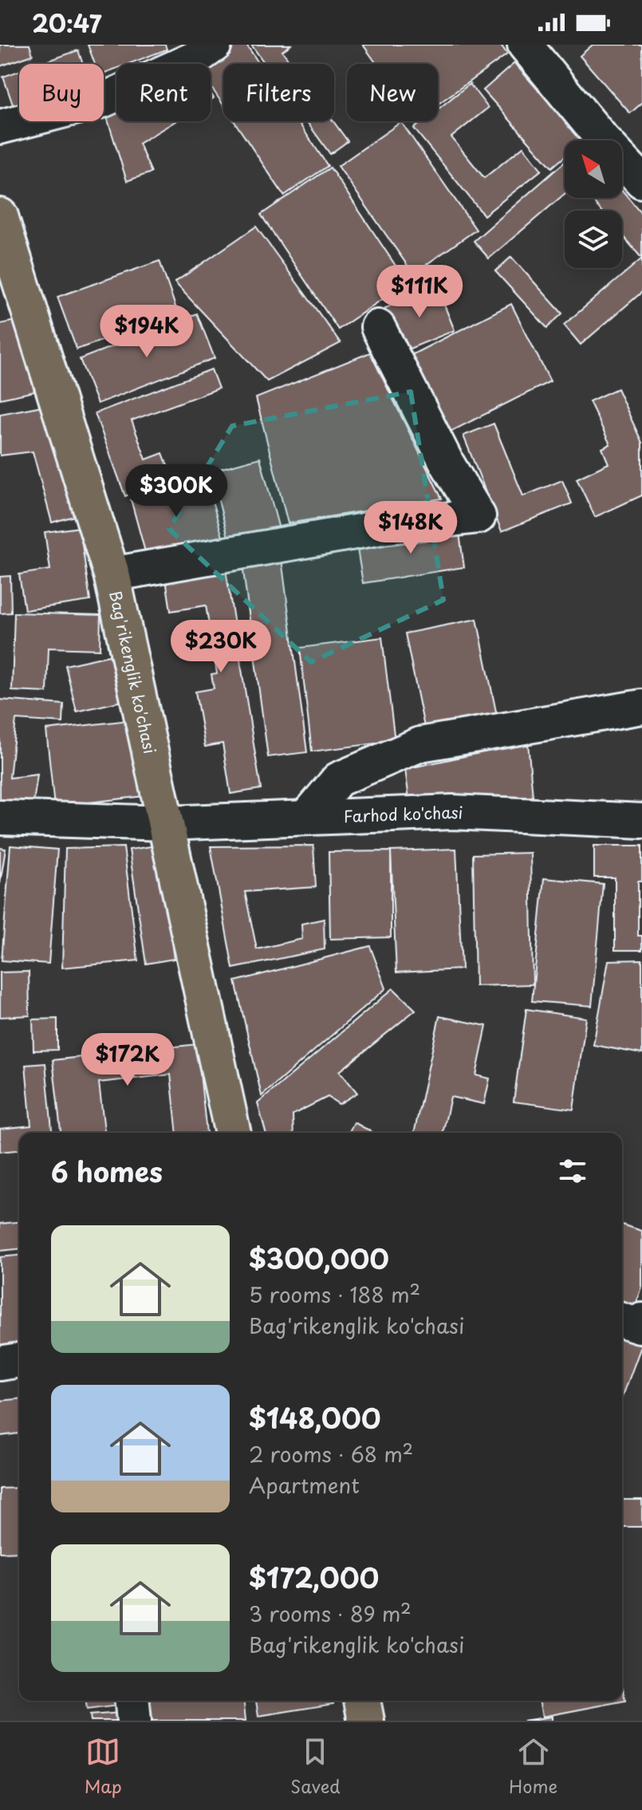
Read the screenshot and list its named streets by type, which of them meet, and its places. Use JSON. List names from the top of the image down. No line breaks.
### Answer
{"streets":{"main road":["Bag'rikenglik ko'chasi"],"street":["Farhod ko'chasi"]},"crossings":[["Bag'rikenglik ko'chasi","Farhod ko'chasi"]],"north":"top left","page":{"status":"20:47","chip":["Buy","Rent","Filters","New"],"price":["$111K","$194K","$300K","$148K","$230K","$172K"],"heading":"6 homes","list":[{"name":"$300,000","note":"5 rooms · 188 m² · Bag'rikenglik ko'chasi"},{"name":"$148,000","note":"2 rooms · 68 m² · Apartment"},{"name":"$172,000","note":"3 rooms · 89 m² · Bag'rikenglik ko'chasi"}],"tabs":["Map","Saved","Home"]}}
